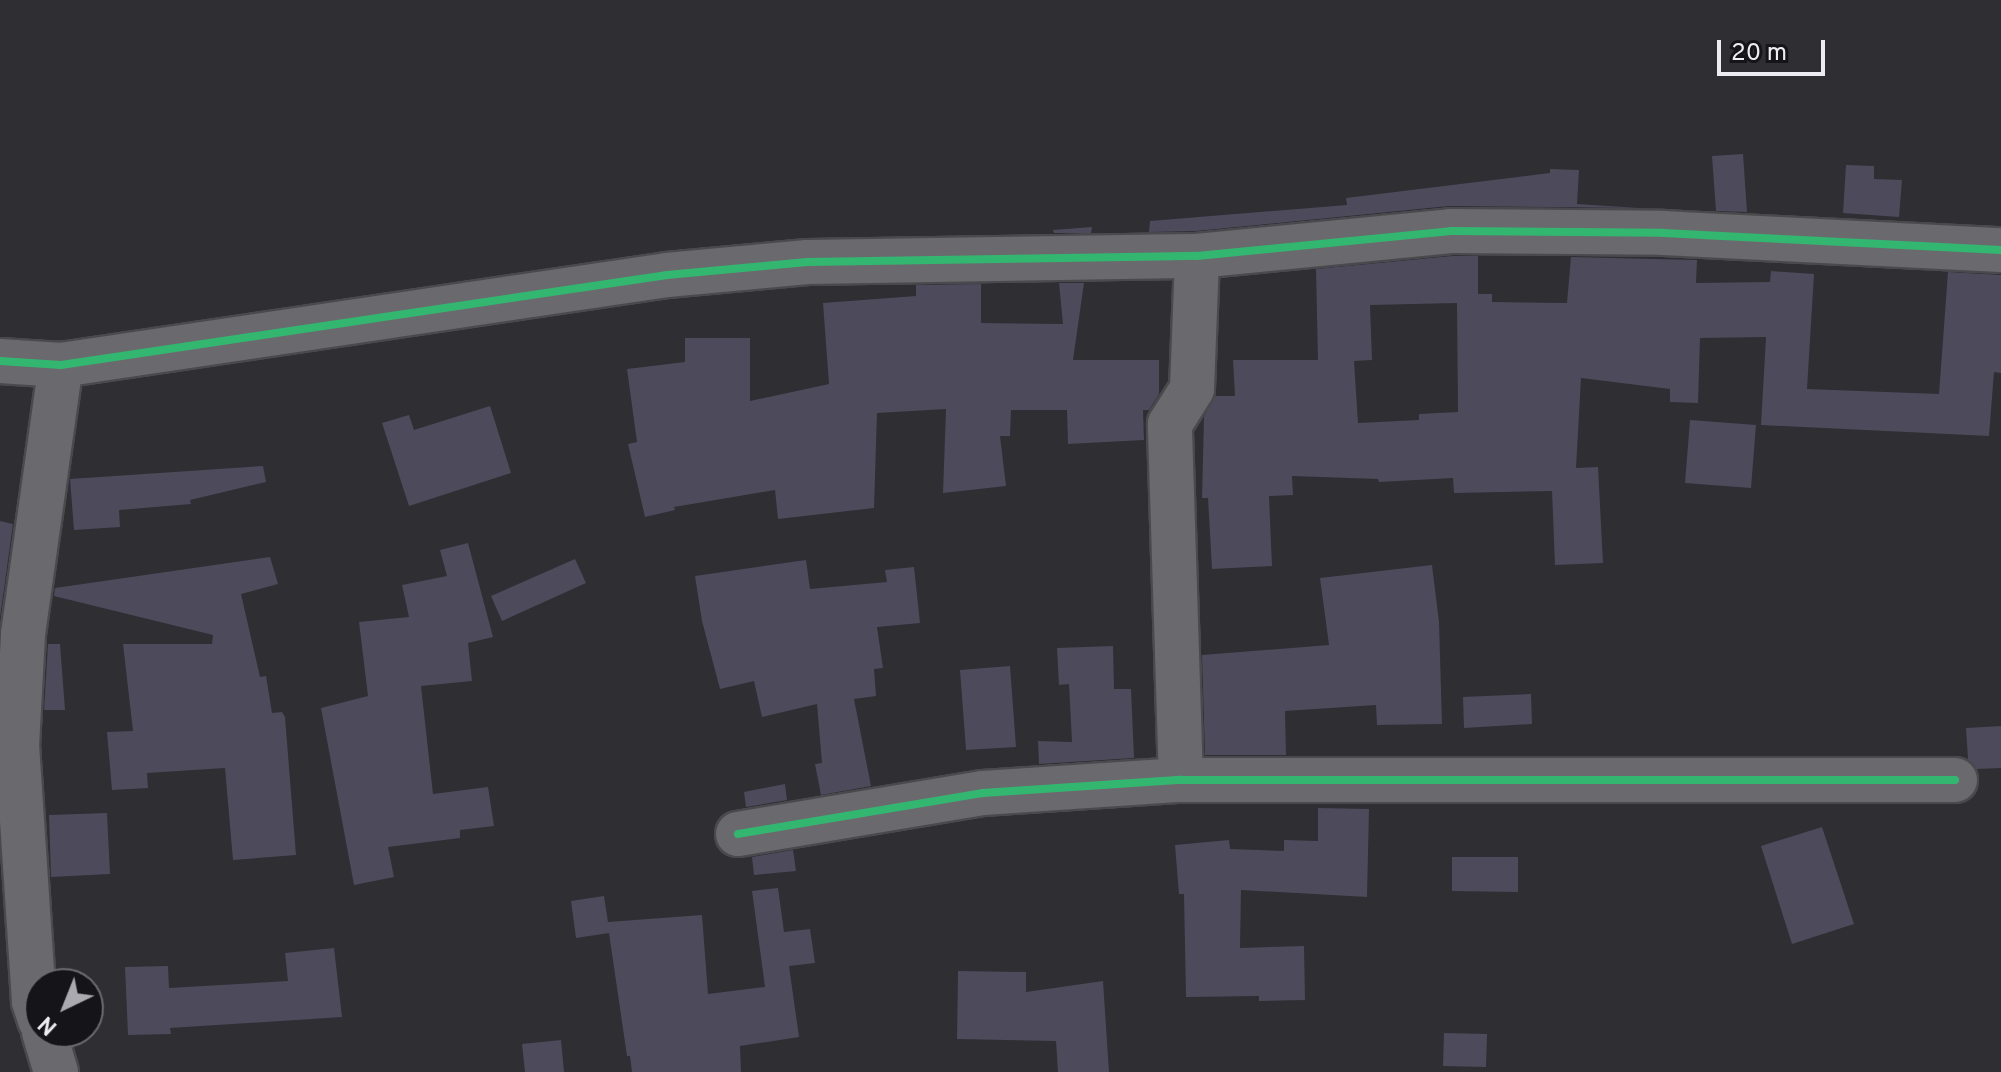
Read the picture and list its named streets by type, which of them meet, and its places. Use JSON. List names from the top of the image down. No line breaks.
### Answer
{"scale_bar":"20 m","north":"bottom left"}
